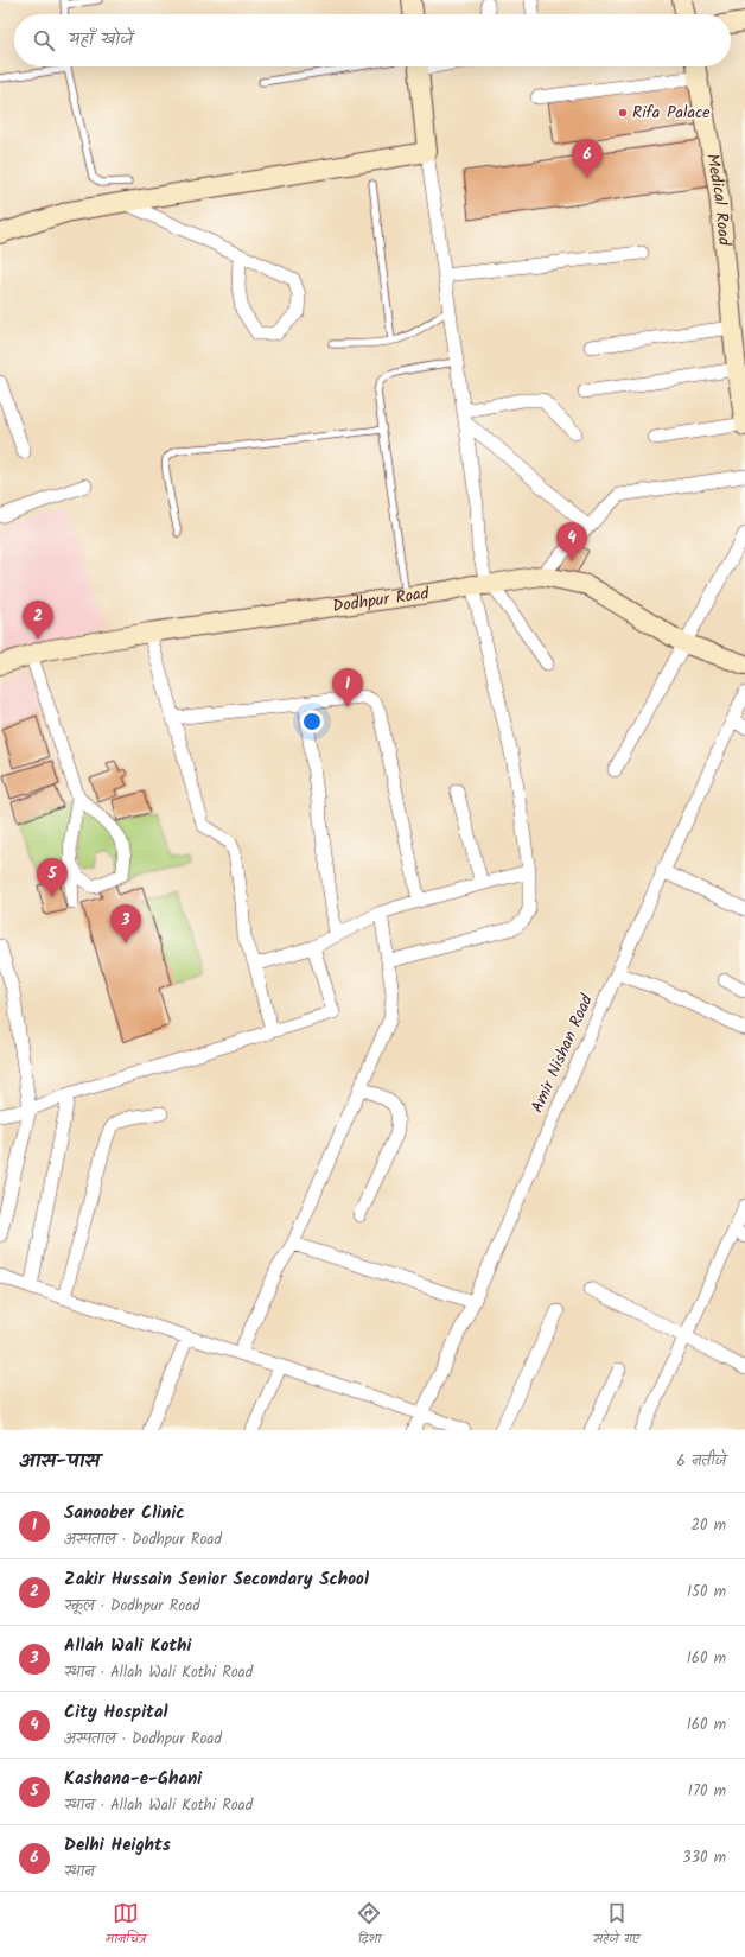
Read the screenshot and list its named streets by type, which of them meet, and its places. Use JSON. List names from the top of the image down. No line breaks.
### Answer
{"streets":{"street":["Medical Road","Dodhpur Road","Amir Nishan Road"]},"places":["Rifa Palace"],"page":{"search":"यहाँ खोजें","pins":["6","4","2","1","5","3"],"heading":["आस-पास","6 नतीजे"],"list":[{"mark":"1","name":"Sanoober Clinic","note":"अस्पताल · Dodhpur Road","value":"20 m"},{"mark":"2","name":"Zakir Hussain Senior Secondary School","note":"स्कूल · Dodhpur Road","value":"150 m"},{"mark":"3","name":"Allah Wali Kothi","note":"स्थान · Allah Wali Kothi Road","value":"160 m"},{"mark":"4","name":"City Hospital","note":"अस्पताल · Dodhpur Road","value":"160 m"},{"mark":"5","name":"Kashana-e-Ghani","note":"स्थान · Allah Wali Kothi Road","value":"170 m"},{"mark":"6","name":"Delhi Heights","note":"स्थान","value":"330 m"}],"nav":["मानचित्र","दिशा","सहेजे गए"]}}
